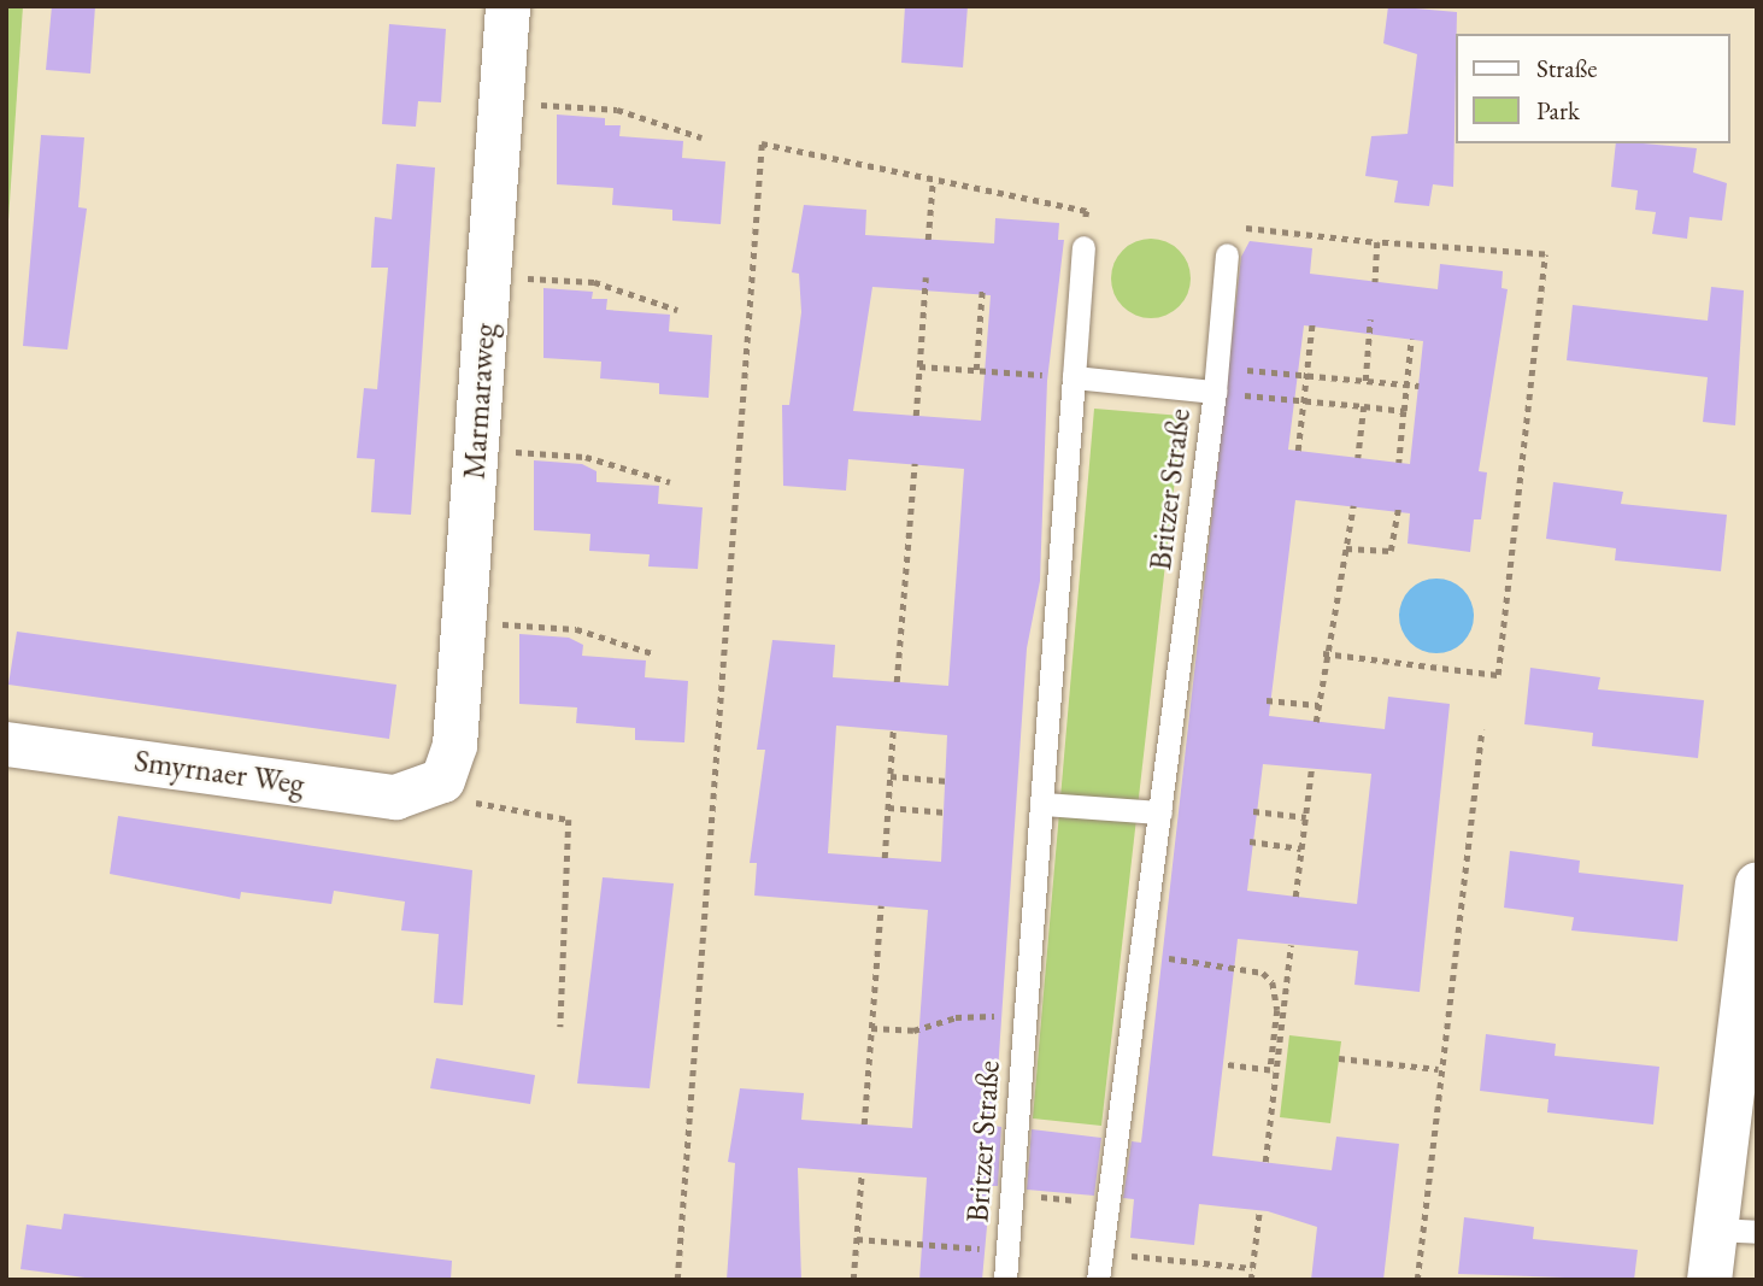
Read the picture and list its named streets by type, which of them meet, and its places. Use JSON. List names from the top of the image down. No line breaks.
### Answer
{"streets":{"street":["Marmaraweg","Smyrnaer Weg"],"lane":["Britzer Straße"]},"crossings":[["Marmaraweg","Smyrnaer Weg"]],"legend":["Straße","Park"]}
